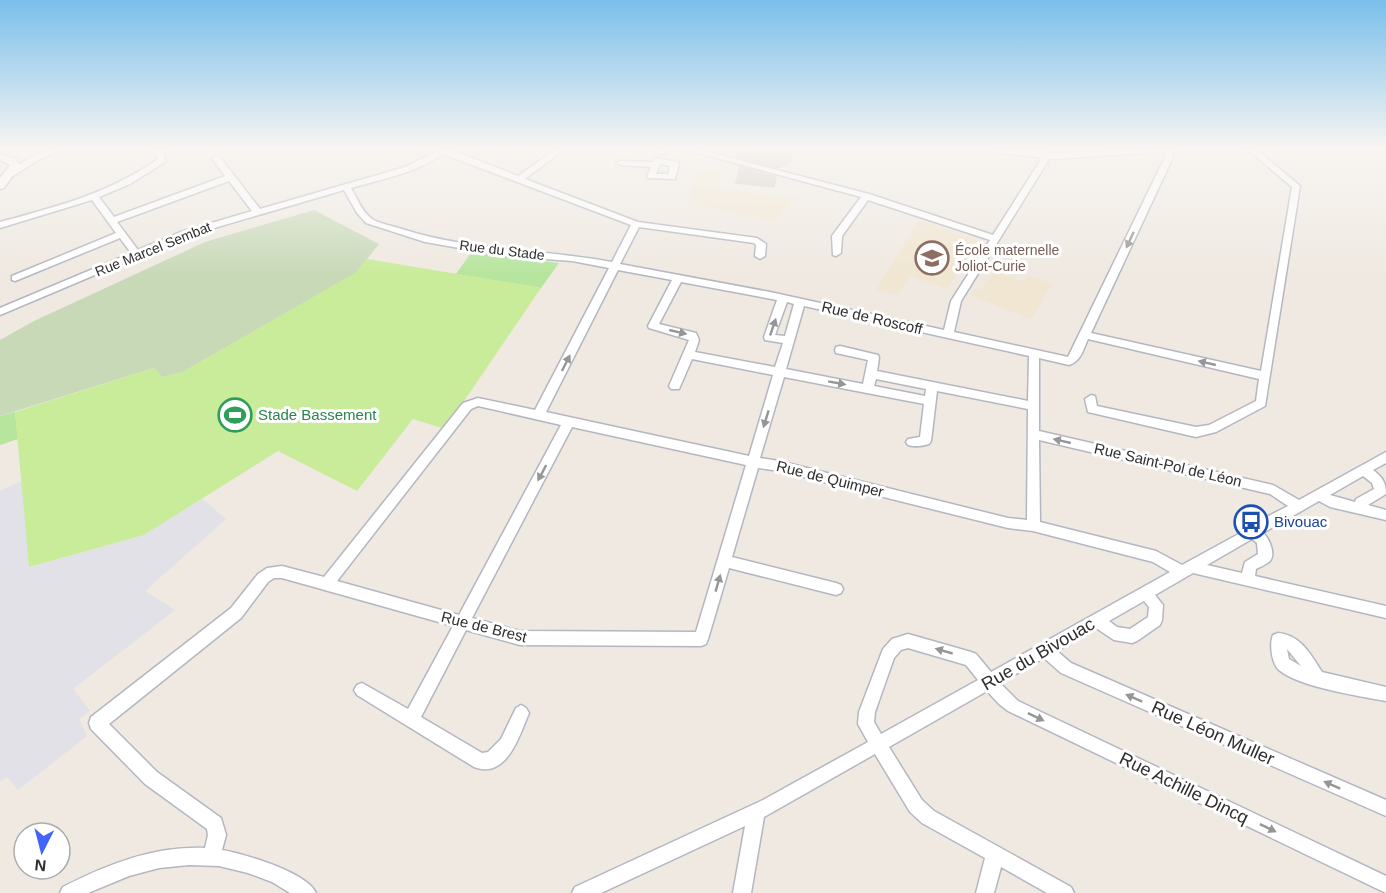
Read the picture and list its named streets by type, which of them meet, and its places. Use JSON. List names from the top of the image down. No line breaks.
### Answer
{"streets":{"street":["Rue Marcel Sembat","Rue du Stade","Rue de Roscoff","Rue Saint-Pol de Léon","Rue de Quimper","Rue de Brest","Rue du Bivouac","Rue Léon Muller","Rue Achille Dincq"]},"crossings":[["Rue du Stade","Rue de Roscoff"],["Rue Saint-Pol de Léon","Rue du Bivouac"],["Rue de Quimper","Rue de Brest"],["Rue de Quimper","Rue du Bivouac"],["Rue du Bivouac","Rue Léon Muller"],["Rue du Bivouac","Rue Achille Dincq"]],"one_way":["Rue Saint-Pol de Léon","Rue Léon Muller"],"places":{"school or university":["École maternelle Joliot-Curie"],"sports":["Stade Bassement"],"bus stop":["Bivouac"]},"north":"bottom"}
